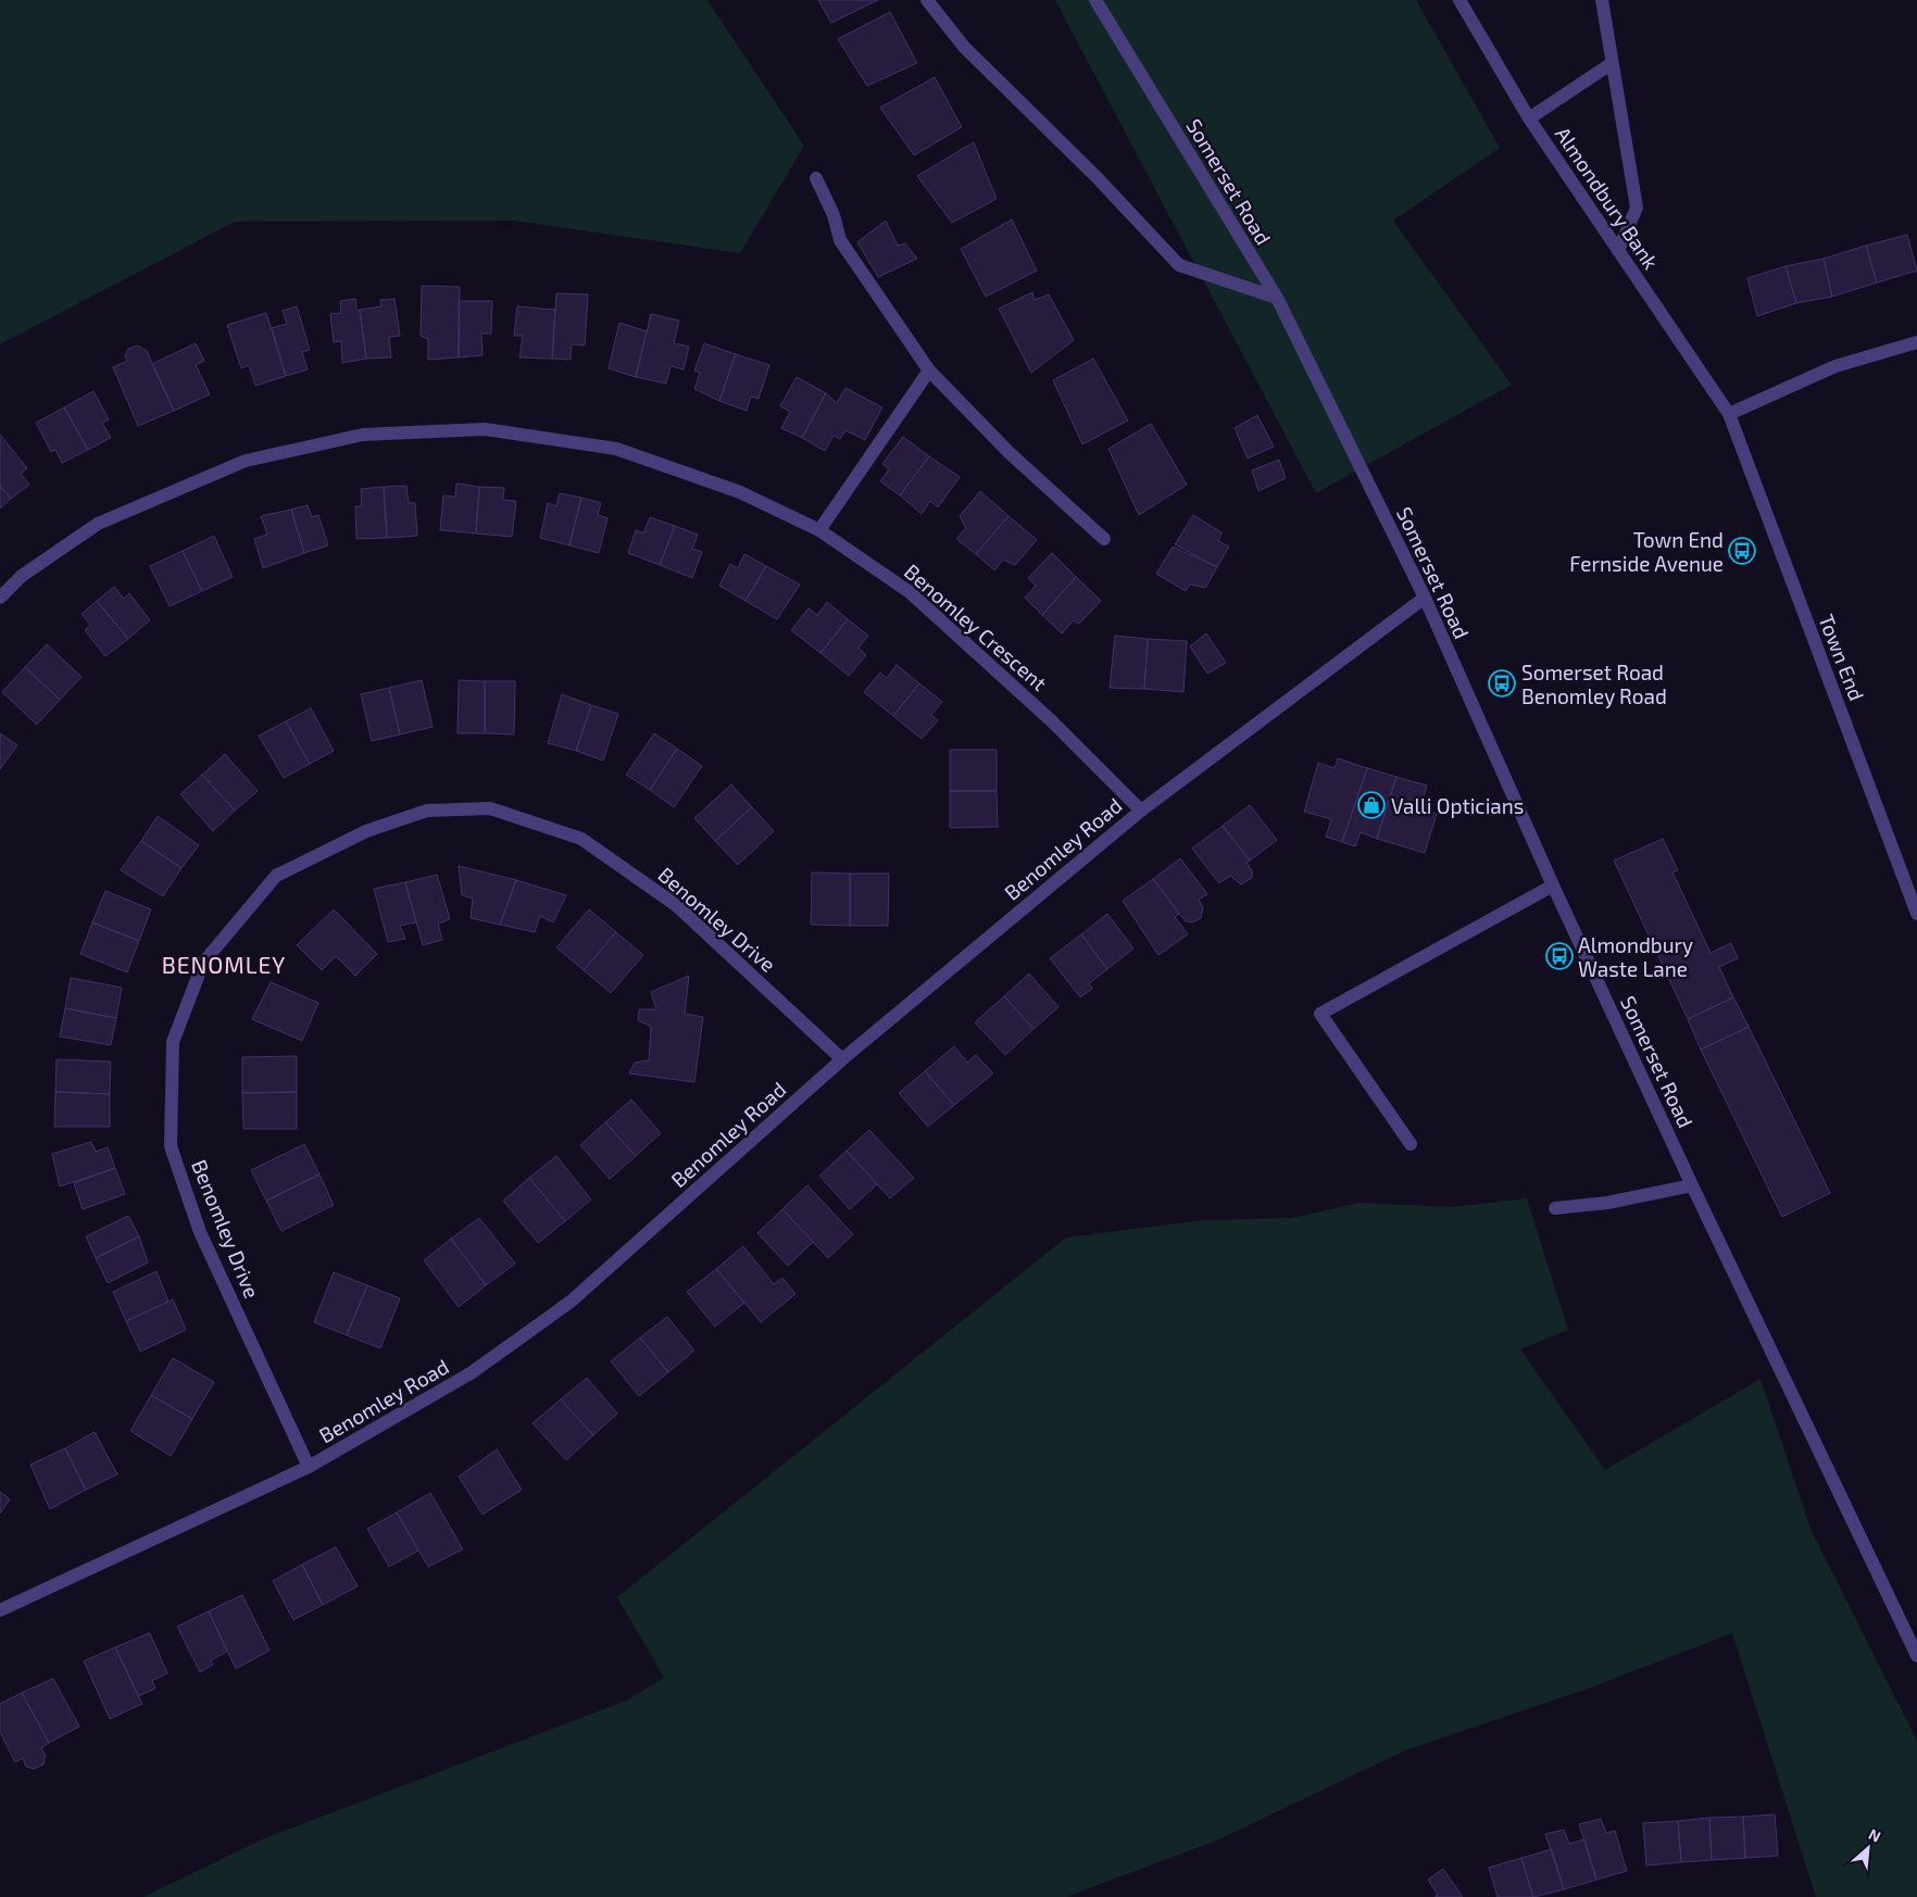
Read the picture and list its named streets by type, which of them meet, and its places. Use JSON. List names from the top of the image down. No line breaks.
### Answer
{"streets":{"street":["Somerset Road","Almondbury Bank","Benomley Crescent","Town End","Benomley Road","Benomley Drive"]},"crossings":[["Somerset Road","Benomley Road"],["Almondbury Bank","Town End"],["Benomley Crescent","Benomley Road"],["Benomley Road","Benomley Drive"]],"districts":["BENOMLEY"],"places":{"bus stop":["Town End Fernside Avenue","Somerset Road Benomley Road","Almondbury Waste Lane"],"shop":["Valli Opticians"]},"north":"top right"}
